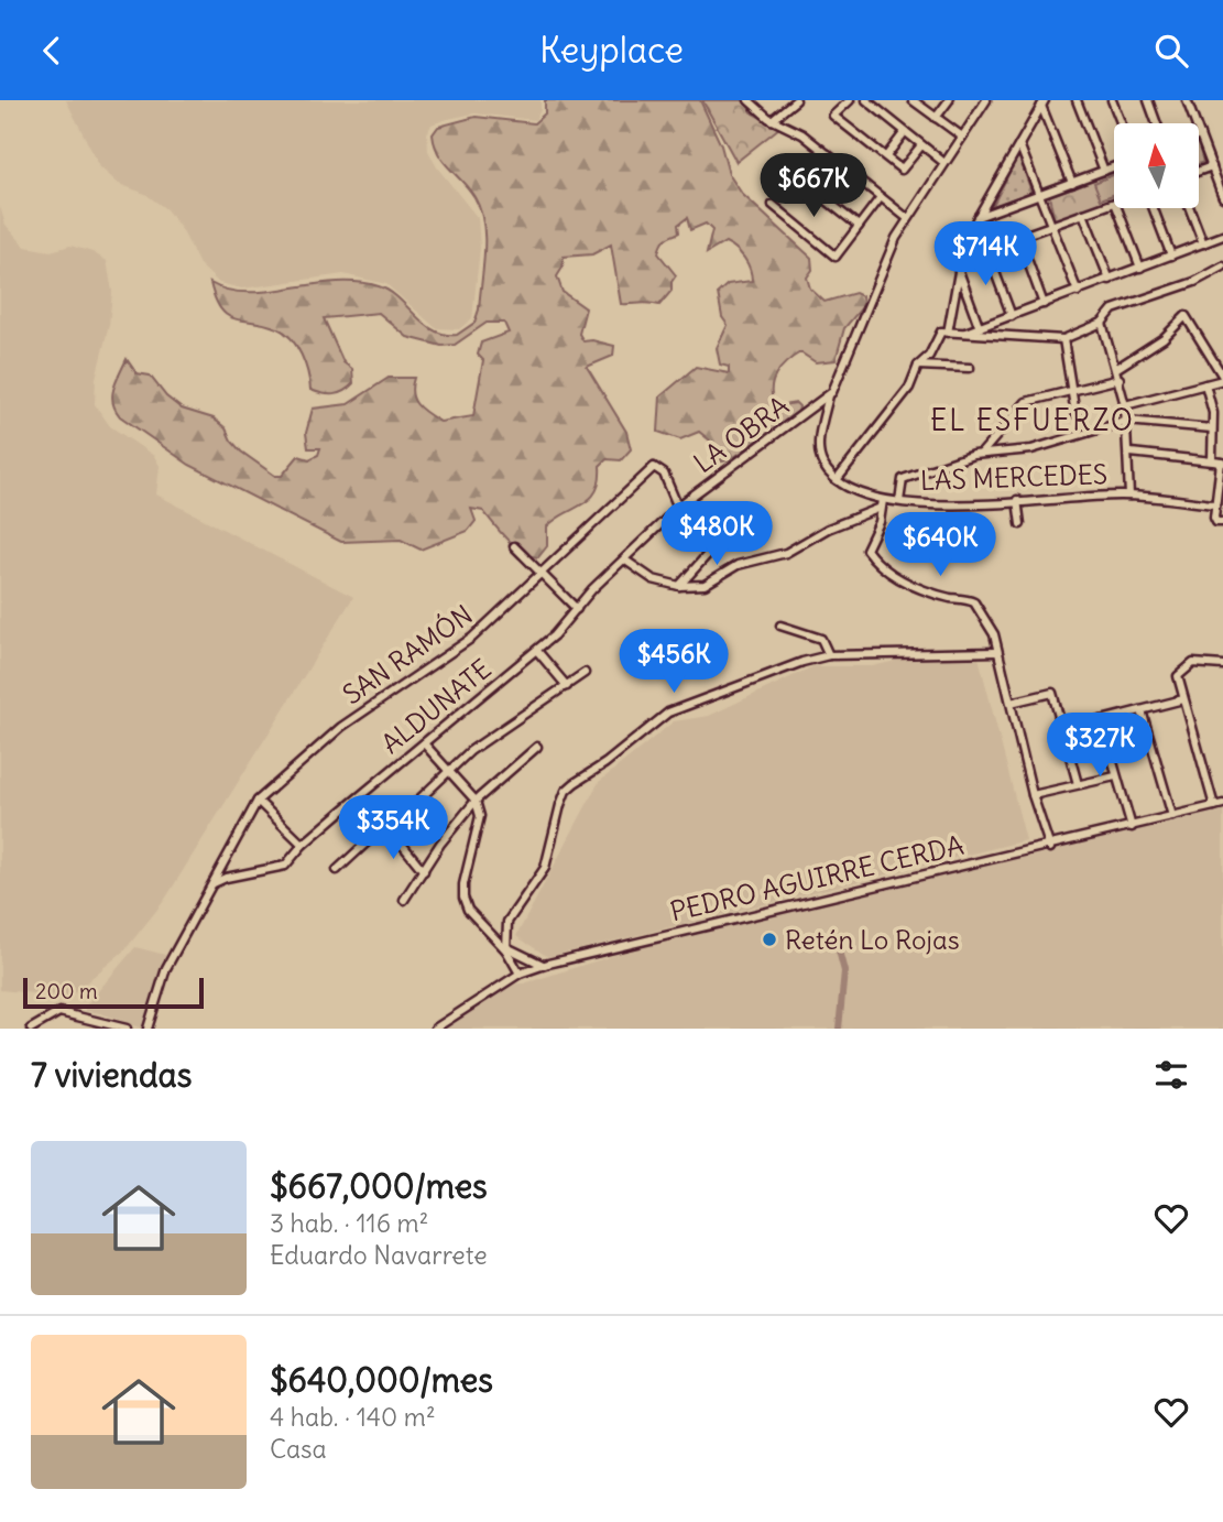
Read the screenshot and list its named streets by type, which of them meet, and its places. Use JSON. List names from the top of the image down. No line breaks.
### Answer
{"streets":{"street":["LA OBRA","LAS MERCEDES","SAN RAMÓN","ALDUNATE","PEDRO AGUIRRE CERDA"]},"crossings":[["LA OBRA","SAN RAMÓN"],["LA OBRA","ALDUNATE"],["LAS MERCEDES","ALDUNATE"],["SAN RAMÓN","ALDUNATE"]],"districts":["EL ESFUERZO"],"places":["Retén Lo Rojas"],"scale_bar":"200 m","north":"top","page":{"header":"Keyplace","price":["$667K","$714K","$480K","$640K","$456K","$327K","$354K"],"scale":"200 m","heading":"7 viviendas","list":[{"name":"$667,000/mes","note":"3 hab. · 116 m² · Eduardo Navarrete"},{"name":"$640,000/mes","note":"4 hab. · 140 m² · Casa"}]}}
